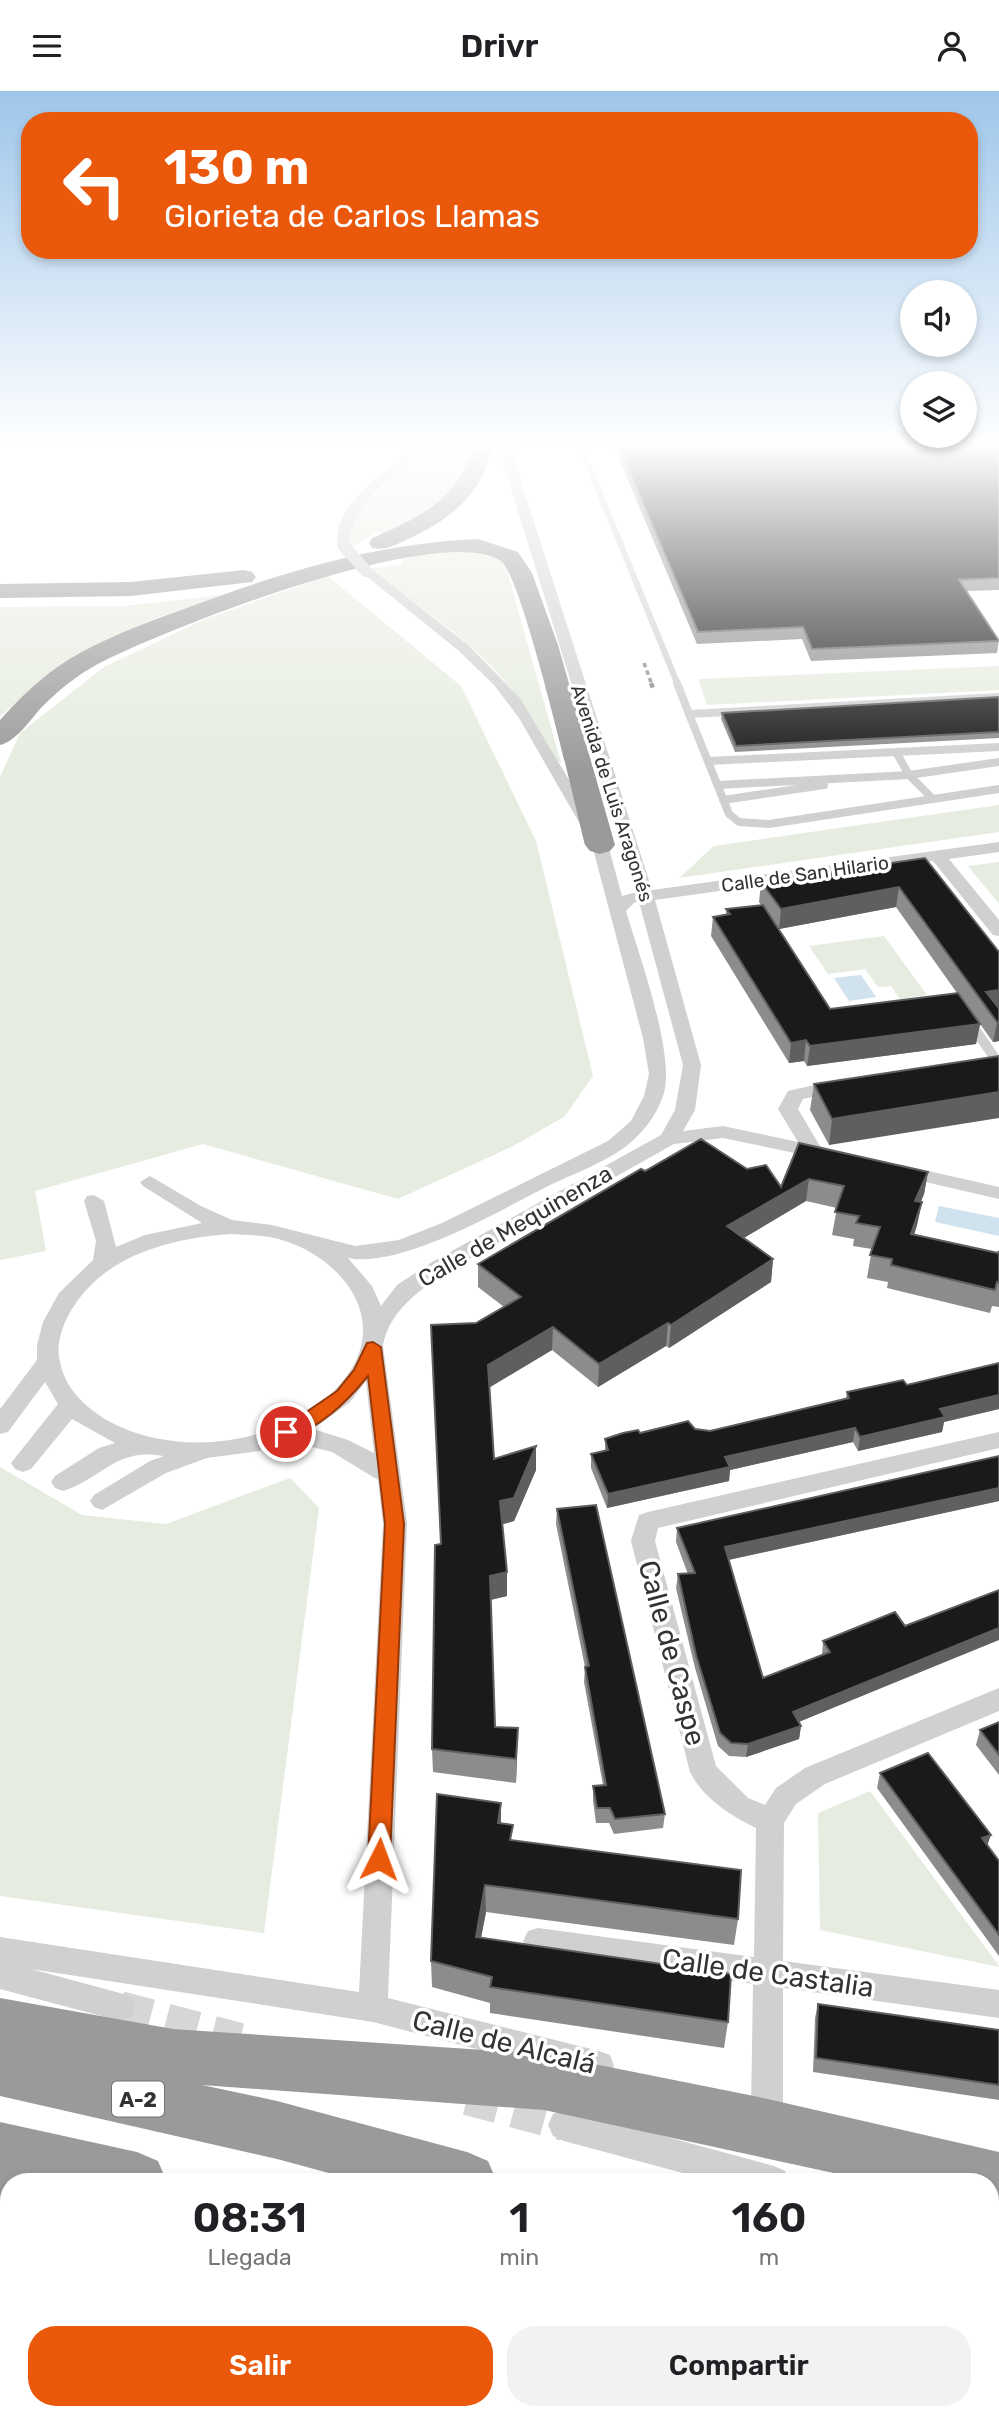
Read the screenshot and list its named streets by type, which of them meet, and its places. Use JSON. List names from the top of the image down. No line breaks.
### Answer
{"streets":{"highway":["A-2"],"street":["Avenida de Luis Aragonés","Calle de San Hilario","Calle de Mequinenza","Calle de Caspe","Calle de Castalia","Calle de Alcalá"]},"crossings":[["Avenida de Luis Aragonés","Calle de San Hilario"],["Avenida de Luis Aragonés","Calle de Mequinenza"]],"page":{"header":"Drivr","turn":["130 m","Glorieta de Carlos Llamas"],"eta":["08:31","Llegada","1","min","160","m"],"buttons":["Salir","Compartir"]}}
